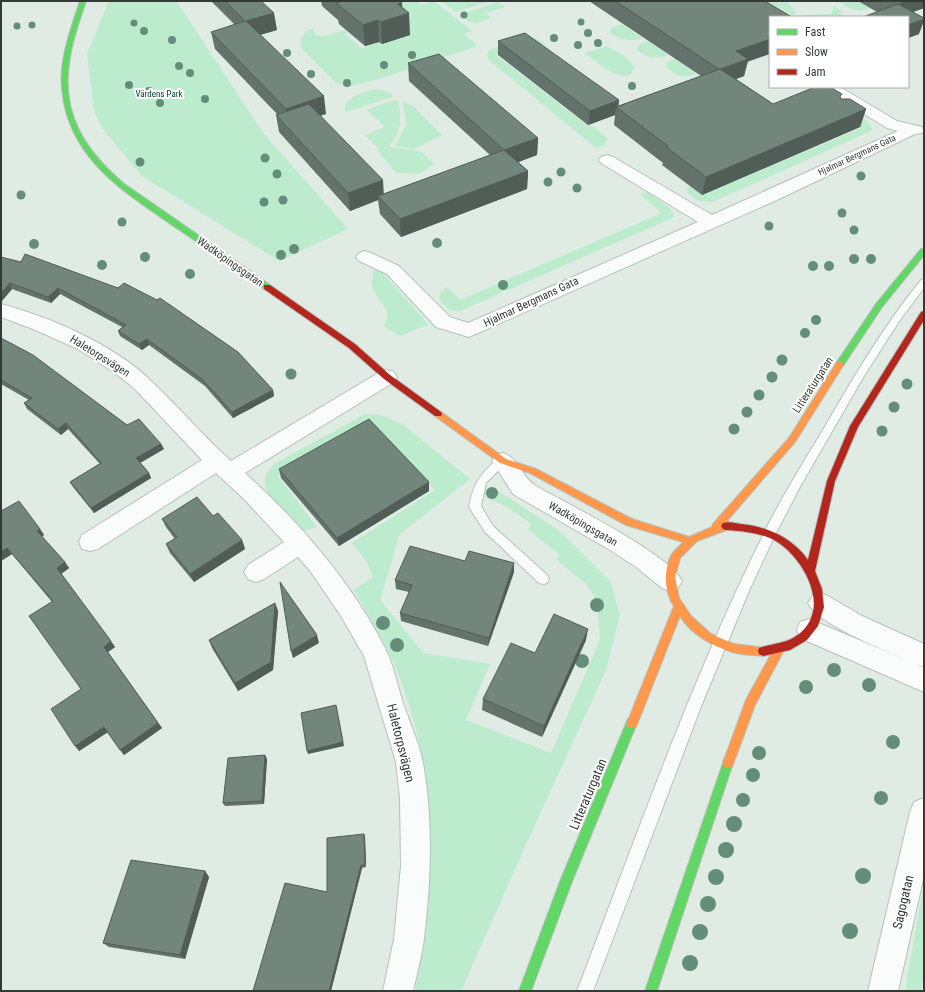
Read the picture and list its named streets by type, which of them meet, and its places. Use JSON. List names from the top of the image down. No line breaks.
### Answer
{"streets":{"street":["Hjalmar Bergmans Gata","Wadköpingsgatan","Haletorpsvägen","Litteraturgatan","Sagogatan"]},"crossings":[["Wadköpingsgatan","Litteraturgatan"]],"parks":["Värdens Park"],"legend":["Fast","Slow","Jam"]}
